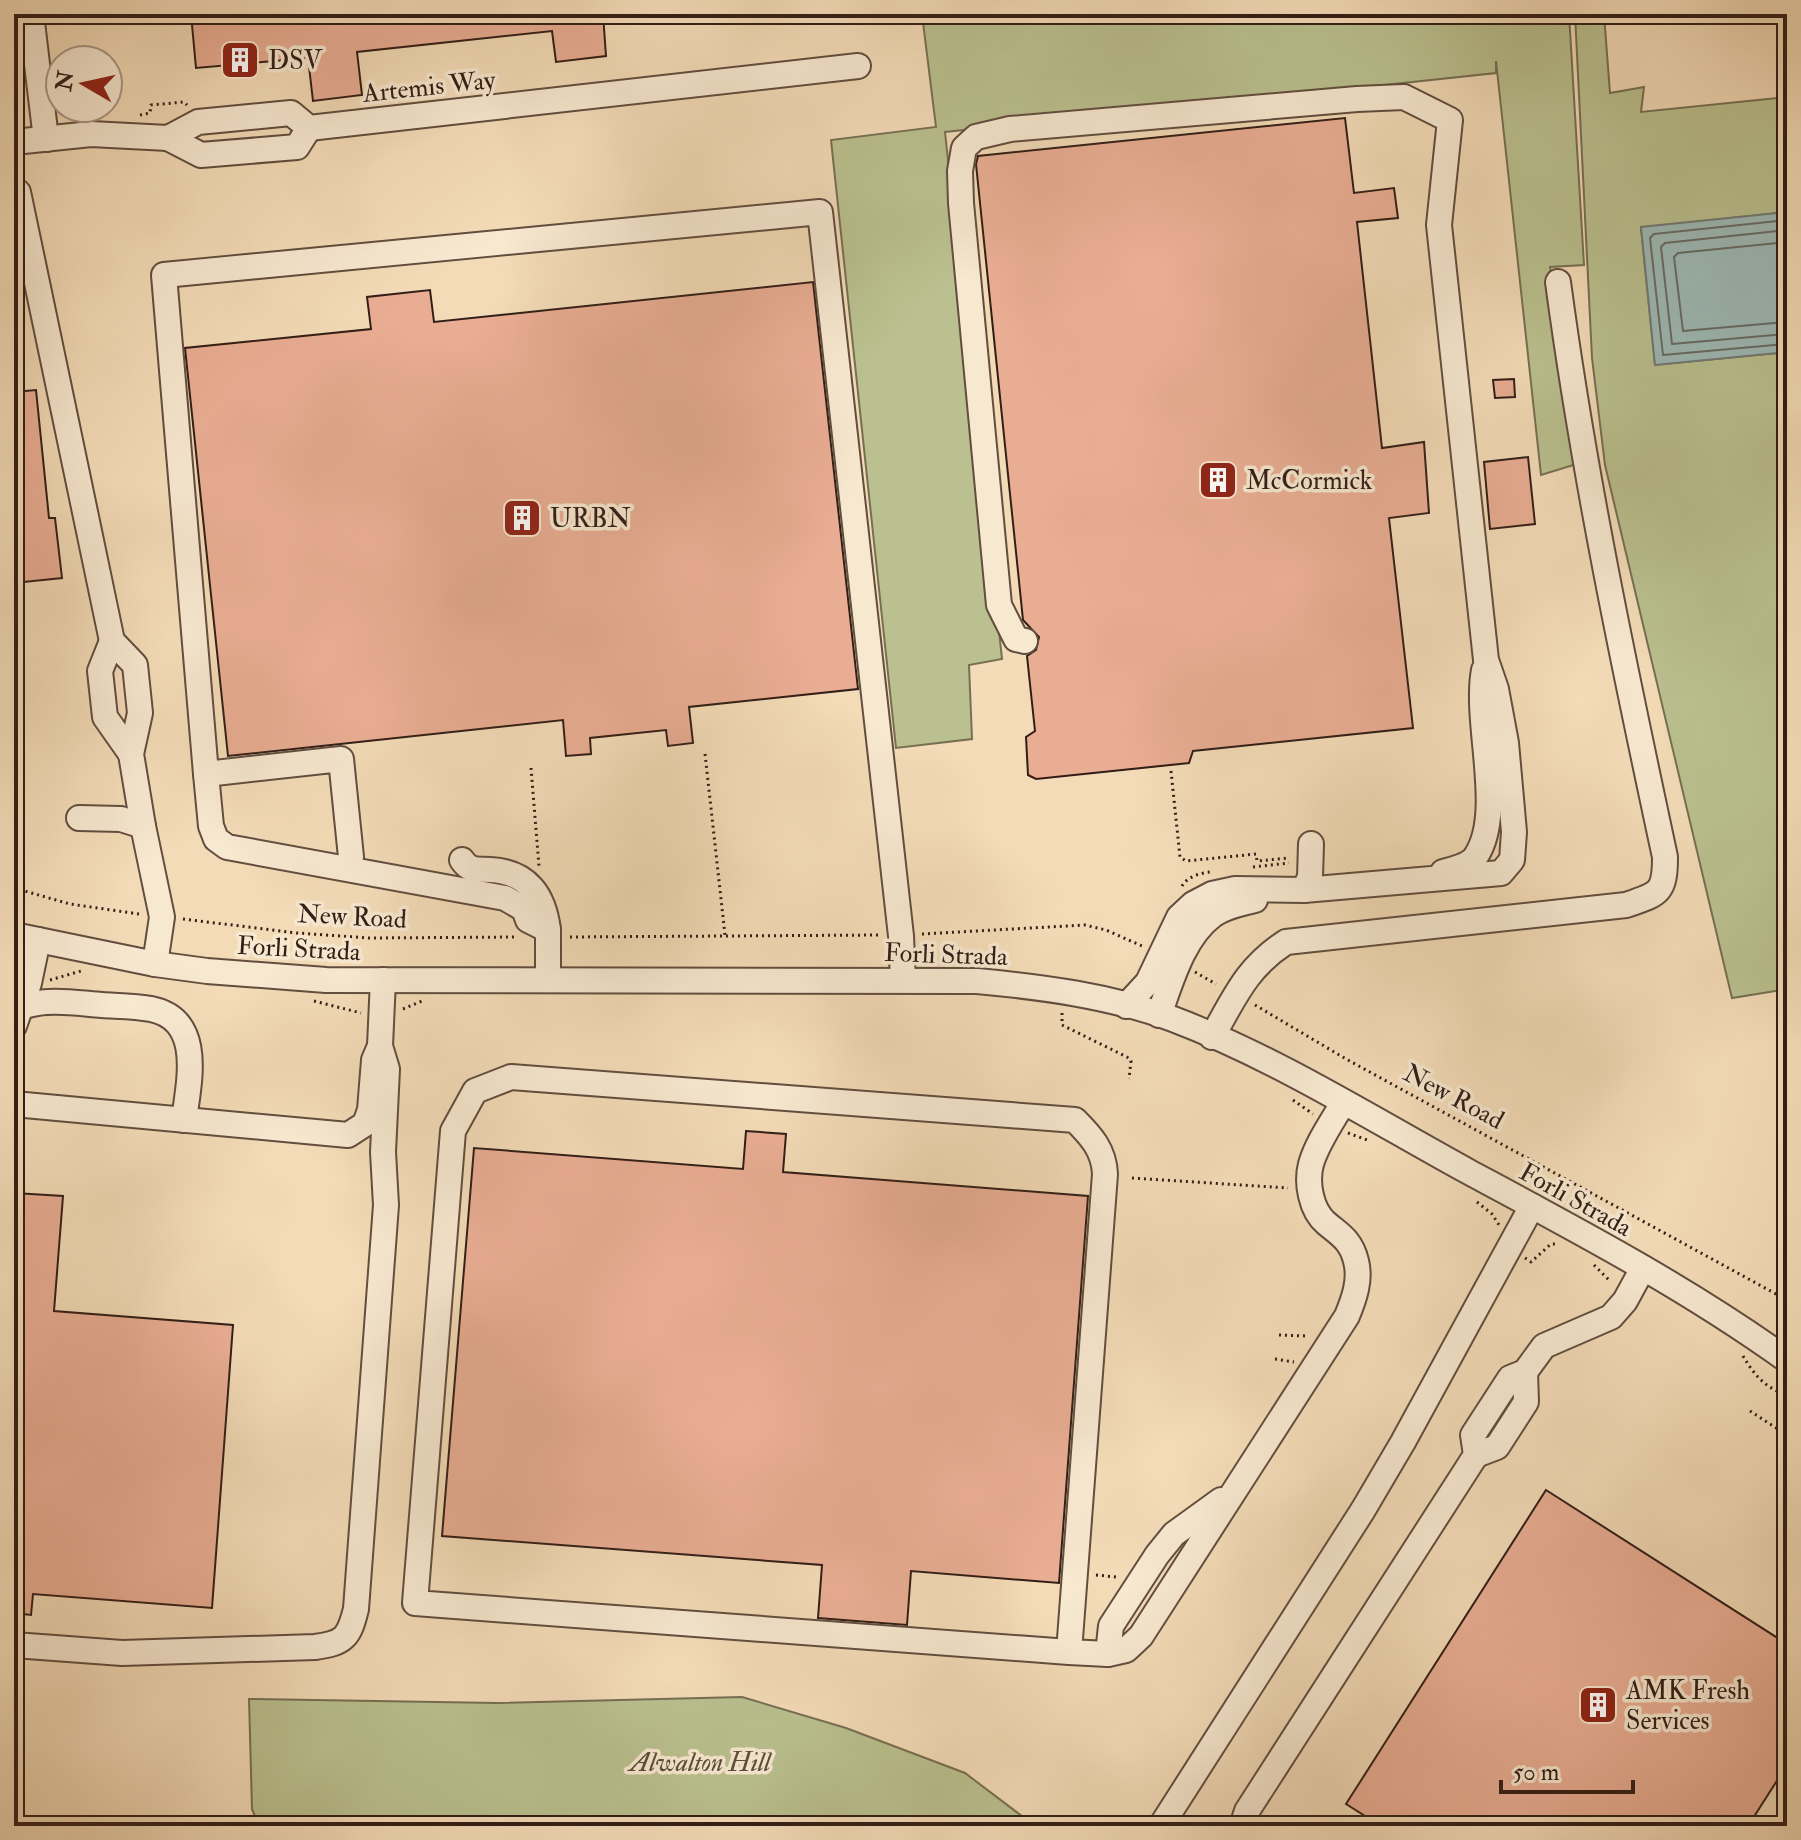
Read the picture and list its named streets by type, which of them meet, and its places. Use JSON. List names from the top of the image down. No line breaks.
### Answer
{"streets":{"street":["Artemis Way","Forli Strada"],"path":["New Road"]},"parks":["Alwalton Hill"],"places":{"building":["DSV","McCormick","URBN","AMK Fresh Services"]},"scale_bar":"50 m","north":"left"}
